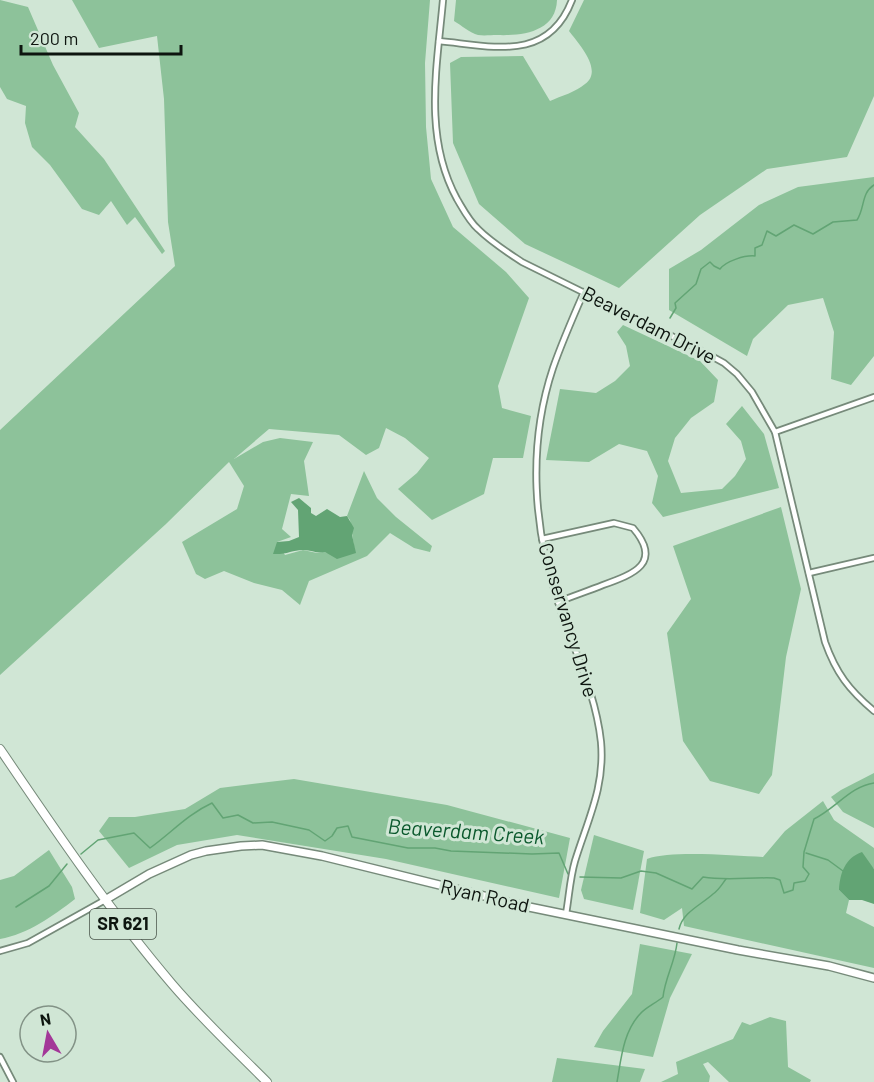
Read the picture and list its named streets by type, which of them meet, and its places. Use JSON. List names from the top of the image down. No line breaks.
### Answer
{"streets":{"main road":["Ryan Road","SR 621"],"street":["Beaverdam Drive","Conservancy Drive"]},"crossings":[["Beaverdam Drive","Conservancy Drive"],["Conservancy Drive","Ryan Road"],["Ryan Road","SR 621"]],"water":["Beaverdam Creek"],"scale_bar":"200 m","north":"top"}
